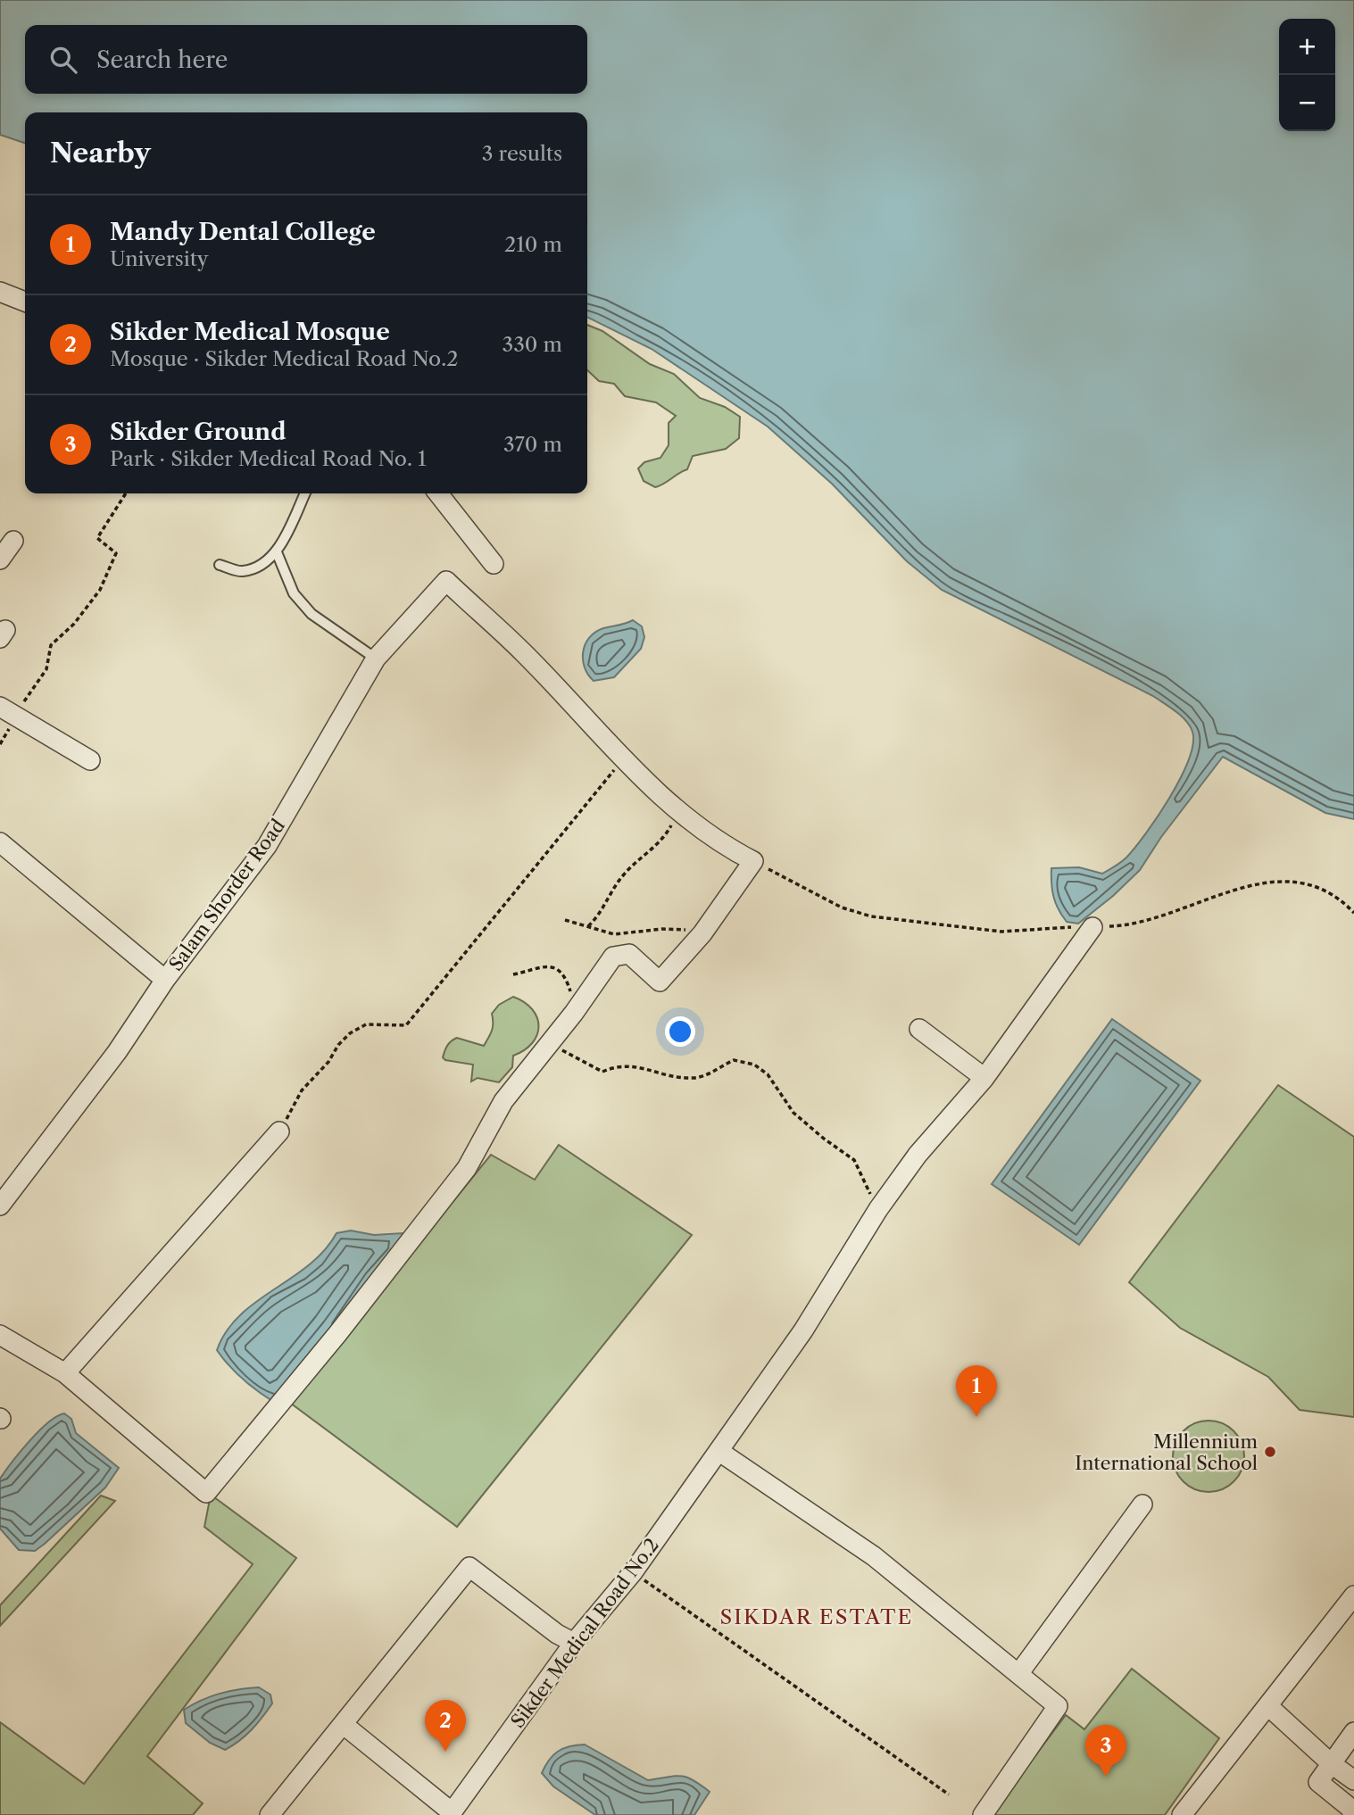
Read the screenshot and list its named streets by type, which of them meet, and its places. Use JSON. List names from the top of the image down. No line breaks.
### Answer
{"streets":{"street":["Salam Shorder Road","Sikder Medical Road No.2"]},"districts":["SIKDAR ESTATE"],"places":["Millennium International School"],"page":{"map_buttons":["+","−"],"search":"Search here","heading":["Nearby","3 results"],"list":[{"mark":"1","name":"Mandy Dental College","note":"University","value":"210 m"},{"mark":"2","name":"Sikder Medical Mosque","note":"Mosque · Sikder Medical Road No.2","value":"330 m"},{"mark":"3","name":"Sikder Ground","note":"Park · Sikder Medical Road No. 1","value":"370 m"}],"pins":["1","2","3"]}}
